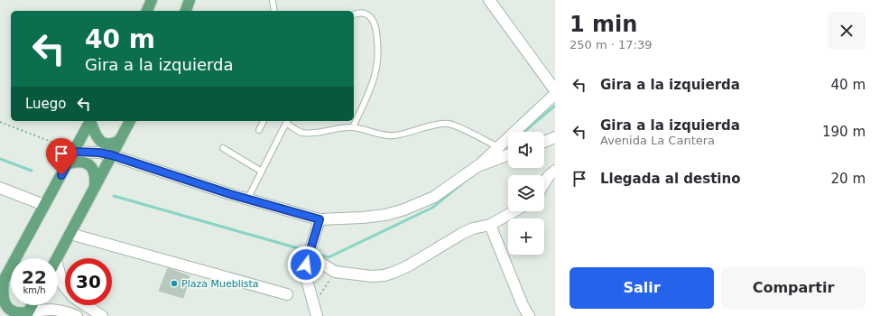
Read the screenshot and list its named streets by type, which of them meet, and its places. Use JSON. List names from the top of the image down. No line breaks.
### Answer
{"places":["Plaza Mueblista"],"page":{"heading":["1 min","250 m · 17:39"],"turn":["40 m","Gira a la izquierda"],"list":[{"name":"Gira a la izquierda","value":"40 m"},{"name":"Gira a la izquierda","note":"Avenida La Cantera","value":"190 m"},{"name":"Llegada al destino","value":"20 m"}],"then":"Luego","map_buttons":"+","speed":"22 km/h","limit":"30","buttons":["Salir","Compartir"]}}
